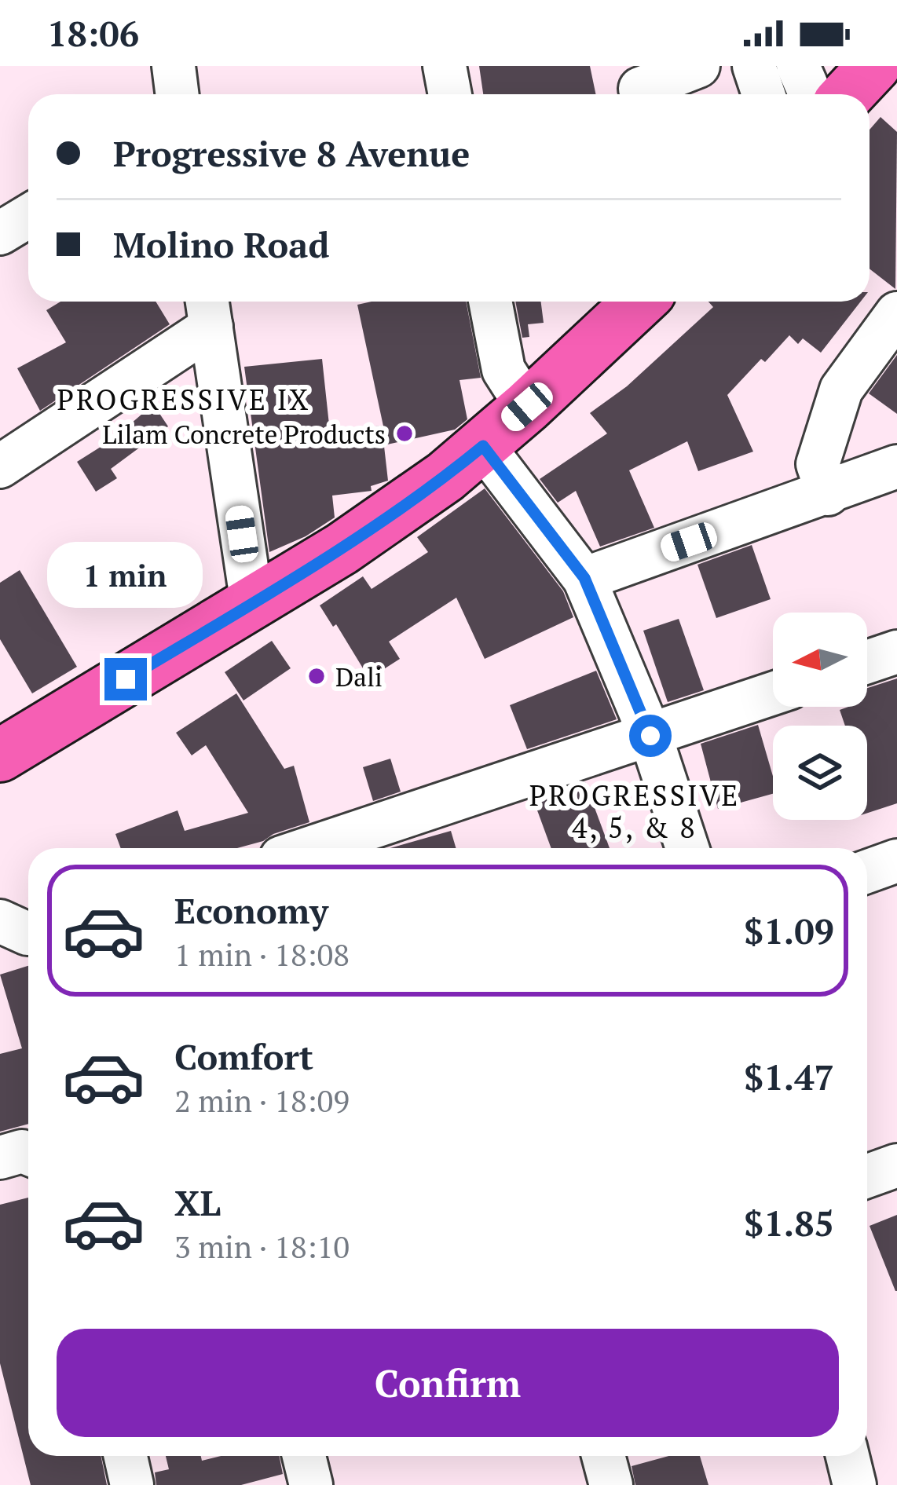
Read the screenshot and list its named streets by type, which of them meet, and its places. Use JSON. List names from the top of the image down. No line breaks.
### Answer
{"districts":["PROGRESSIVE IX","PROGRESSIVE 4, 5, & 8"],"places":["Lilam Concrete Products","Dali"],"north":"left","page":{"status":"18:06","banner":["Progressive 8 Avenue","Molino Road"],"bubble":"1 min","list":[{"name":"Economy","note":"1 min · 18:08","value":"$1.09"},{"name":"Comfort","note":"2 min · 18:09","value":"$1.47"},{"name":"XL","note":"3 min · 18:10","value":"$1.85"}],"buttons":"Confirm"}}
